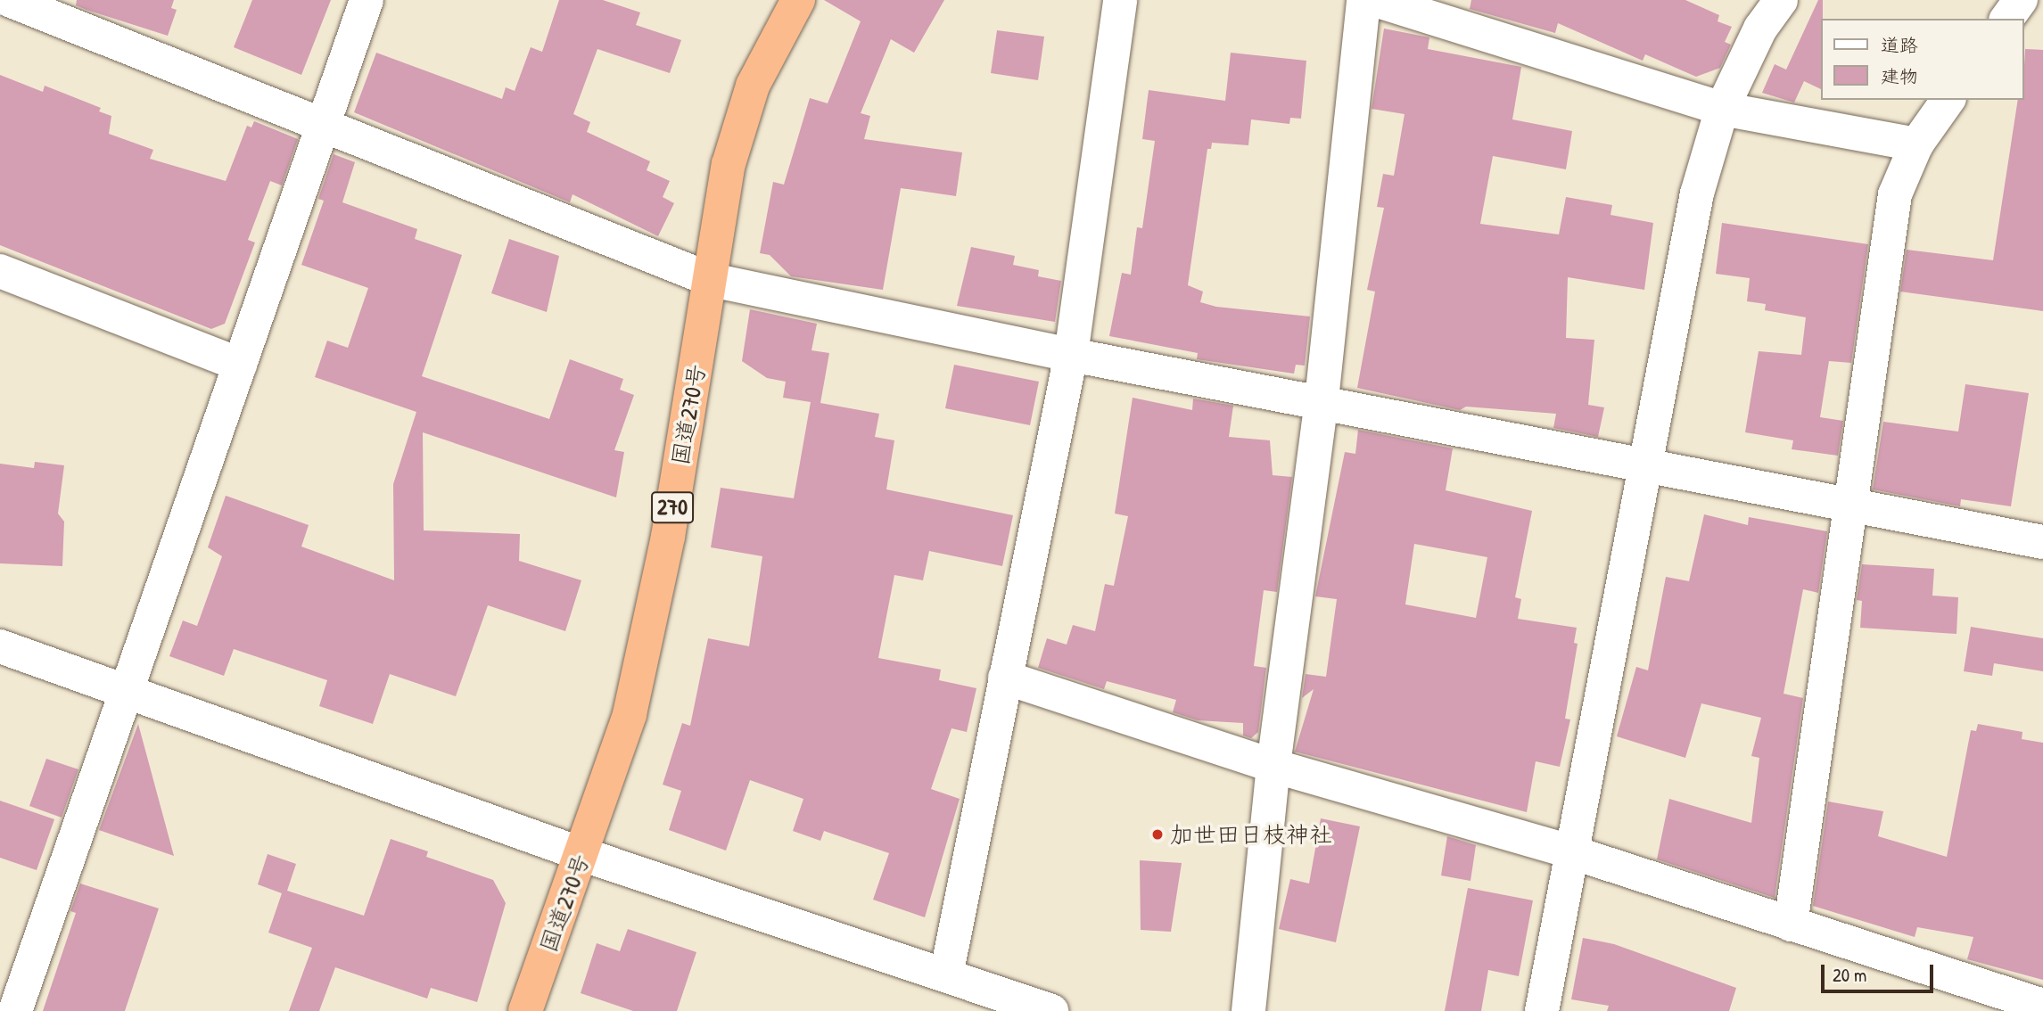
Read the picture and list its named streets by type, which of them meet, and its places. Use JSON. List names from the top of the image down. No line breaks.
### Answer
{"streets":{"highway":["国道270号","270"]},"places":["加世田日枝神社"],"legend":["道路","建物"],"scale_bar":"20 m"}
